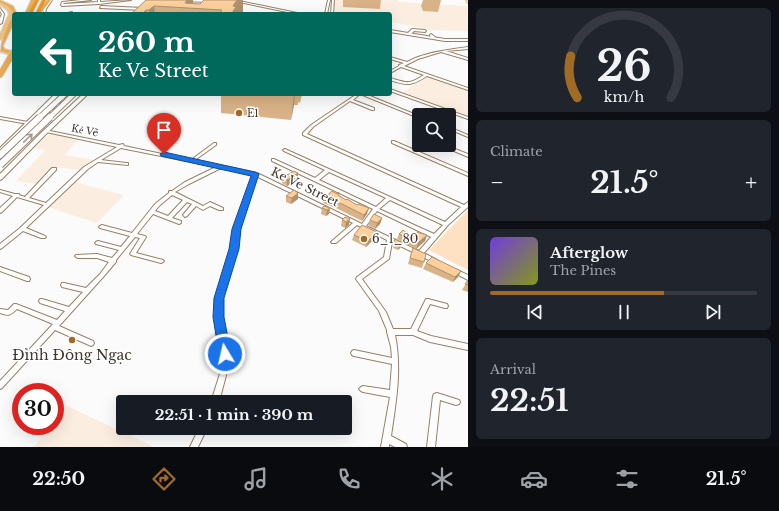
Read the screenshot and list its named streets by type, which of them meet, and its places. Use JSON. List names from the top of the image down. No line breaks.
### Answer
{"streets":{"street":["Kẻ Vẽ","Ke Ve Street"]},"crossings":[["Kẻ Vẽ","Ke Ve Street"]],"places":["E1","6_1_80","Đình Đông Ngạc"],"page":{"turn":["260 m","Ke Ve Street"],"tile":["Climate",["Arrival","22:51"]],"heat":["−","21.5°","+"],"song":["Afterglow","The Pines"],"limit":"30","trip":"22:51 · 1 min · 390 m","tabs":["22:50","21.5°"],"gauge":["26","km/h"]}}
